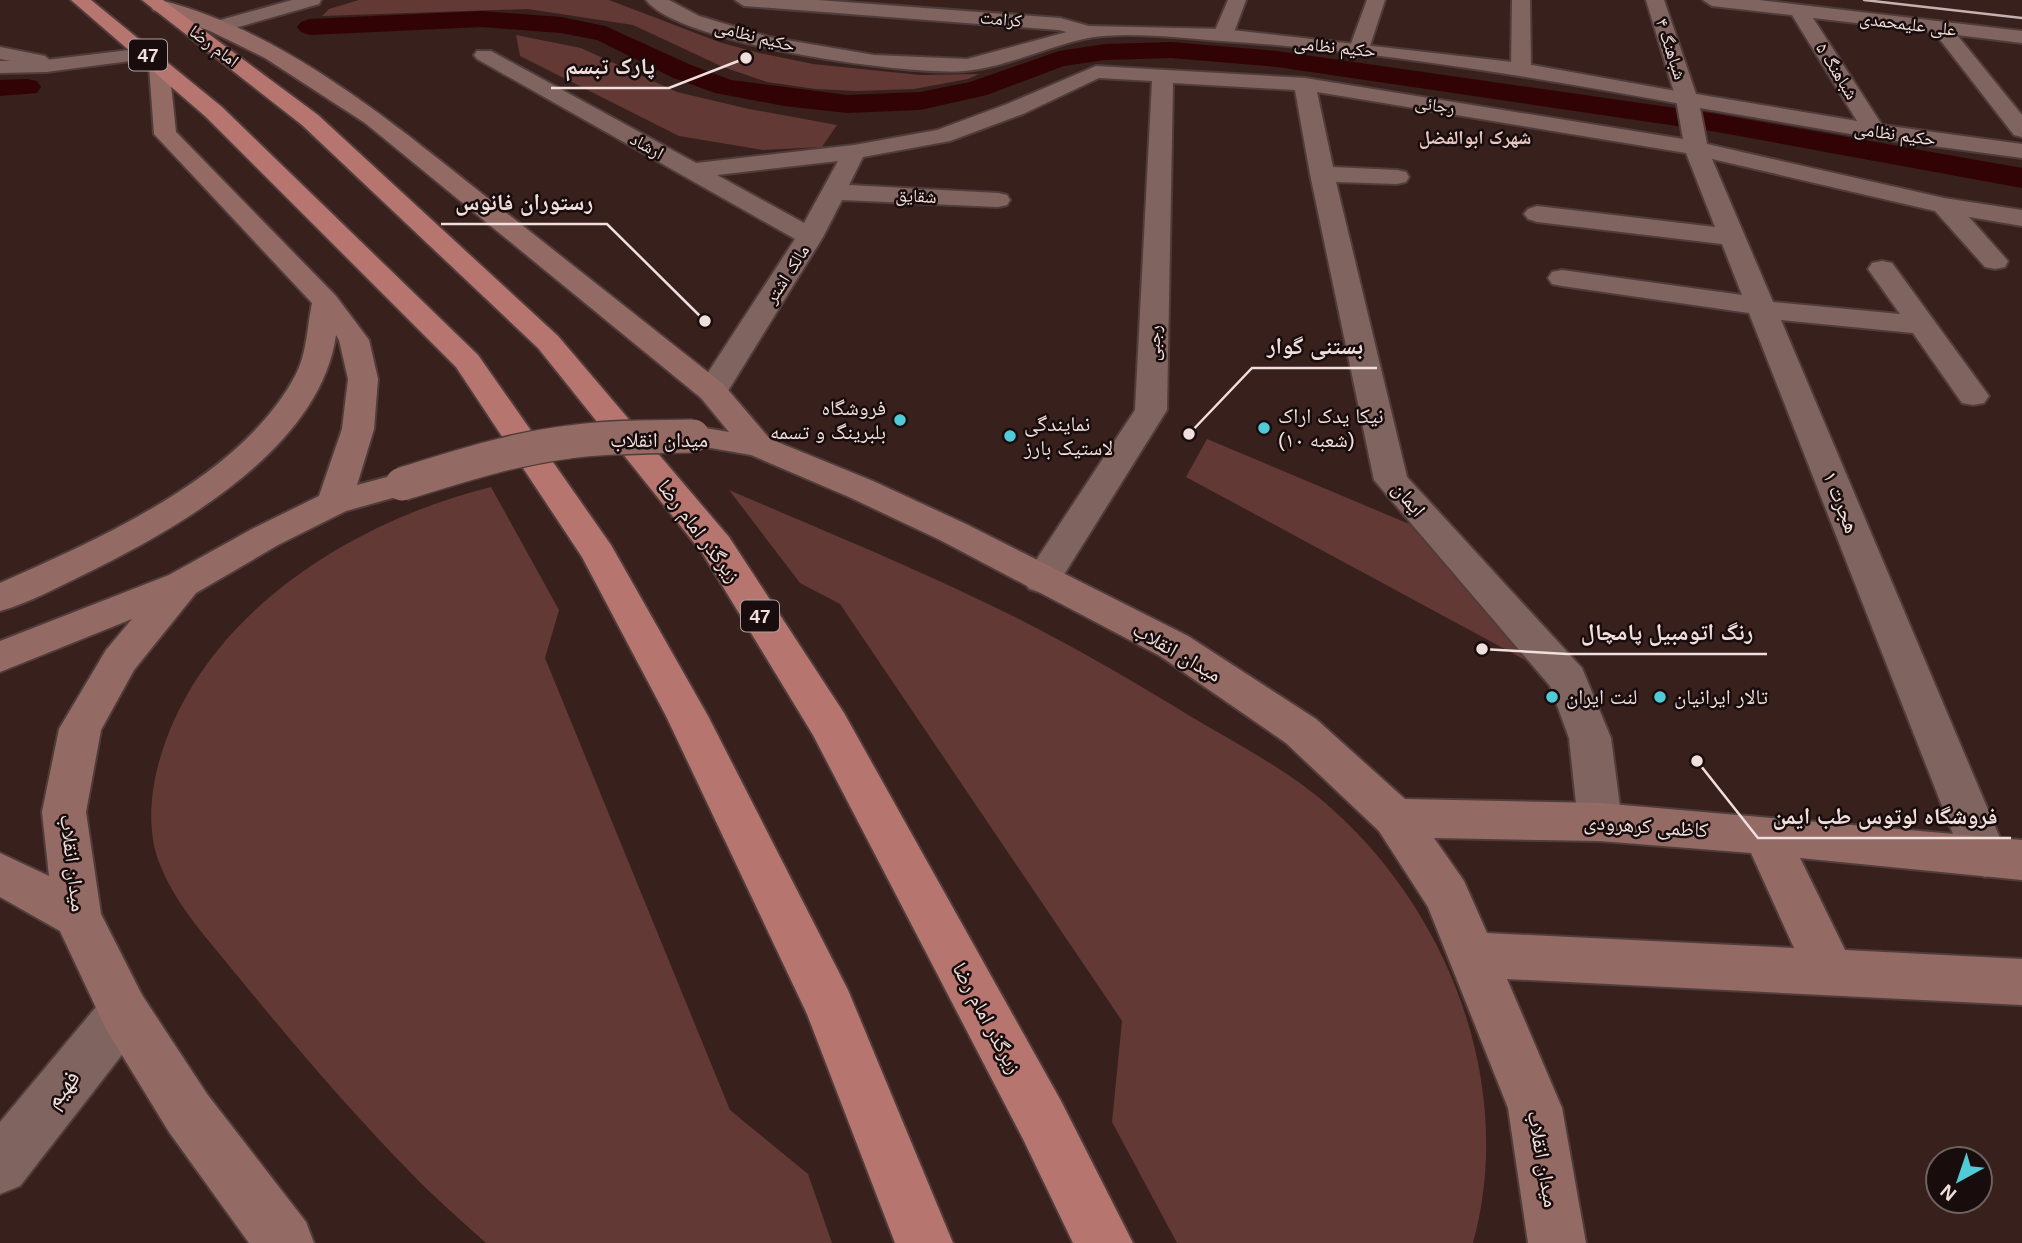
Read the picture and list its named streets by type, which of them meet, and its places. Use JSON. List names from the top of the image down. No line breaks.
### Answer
{"streets":{"highway":["امام رضا","47","زیرگذر امام رضا"],"main road":["میدان انقلاب","کاظمی کرهرودی"],"street":["کرامت","علی علیمحمدی","حکیم نظامی","شباهنگ ۴","شباهنگ ۵","رجائی","ارشاد","شقایق","مالک اشتر","رجبی","ایمان","هجرت ۱","فهیم"]},"crossings":[["کرامت","حکیم نظامی"],["علی علیمحمدی","شباهنگ ۵"],["حکیم نظامی","شباهنگ ۴"],["حکیم نظامی","شباهنگ ۵"],["امام رضا","زیرگذر امام رضا"],["شباهنگ ۴","رجائی"],["شباهنگ ۴","هجرت ۱"],["رجائی","ارشاد"],["رجائی","مالک اشتر"],["رجائی","رجبی"],["رجائی","ایمان"],["رجائی","هجرت ۱"],["ارشاد","مالک اشتر"],["شقایق","مالک اشتر"],["رجبی","میدان انقلاب"],["میدان انقلاب","کاظمی کرهرودی"],["میدان انقلاب","فهیم"],["ایمان","کاظمی کرهرودی"],["هجرت ۱","کاظمی کرهرودی"]],"districts":["شهرک ابوالفضل"],"places":["پارک تبسم","رستوران فانوس","فروشگاه بلبرینگ و تسمه","نیکا یدک اراک (شعبه ۱۰)","بستنی گوار","نمایندگی لاستیک بارز","رنگ اتومبیل پامچال","لنت ایران","تالار ایرانیان","فروشگاه لوتوس طب ایمن"],"north":"bottom left"}
